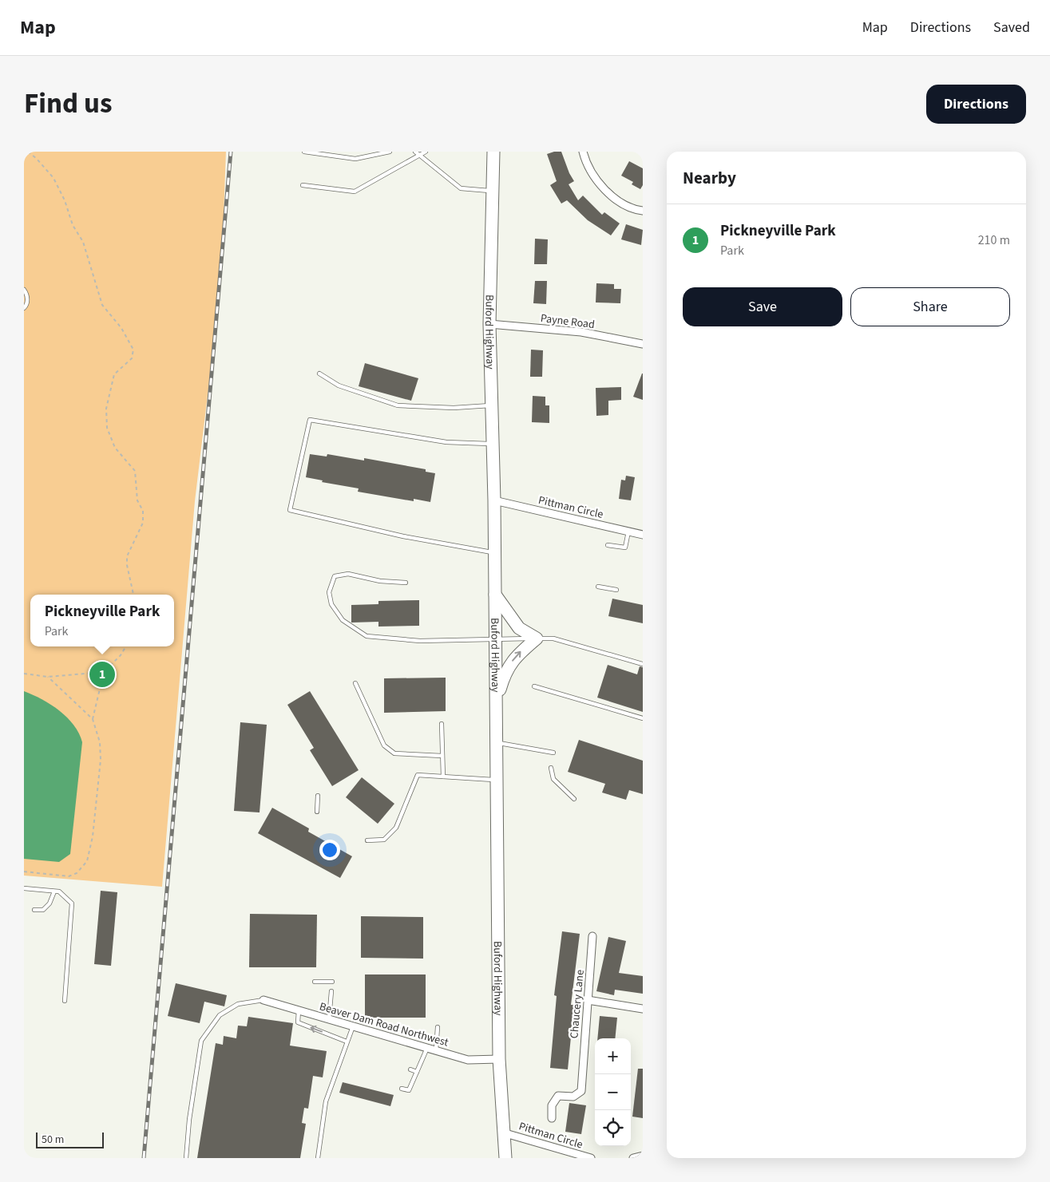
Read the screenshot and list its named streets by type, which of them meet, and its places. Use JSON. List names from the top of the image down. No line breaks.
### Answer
{"streets":{"main road":["Buford Highway"],"street":["Payne Road","Pittman Circle","Chaucery Lane","Beaver Dam Road Northwest"]},"crossings":[["Payne Road","Buford Highway"],["Buford Highway","Pittman Circle"],["Buford Highway","Beaver Dam Road Northwest"]],"scale_bar":"50 m","page":{"header":"Map","nav":["Map","Directions","Saved"],"title":"Find us","buttons":["Directions",["Save","Share"]],"heading":"Nearby","list":[{"mark":"1","name":"Pickneyville Park","note":"Park","value":"210 m"}],"popup":["Pickneyville Park","Park"],"pins":"1","map_buttons":["+","−"],"scale":"50 m"}}
